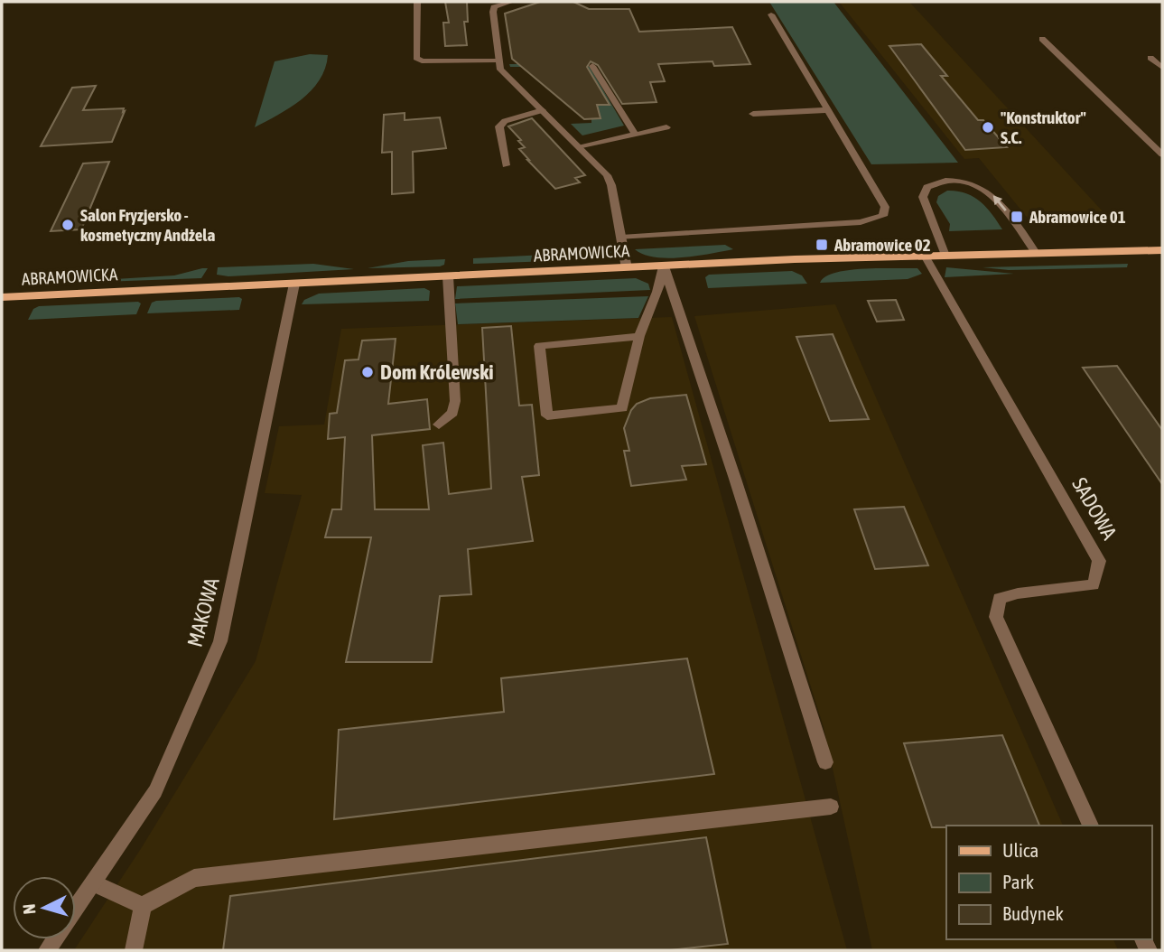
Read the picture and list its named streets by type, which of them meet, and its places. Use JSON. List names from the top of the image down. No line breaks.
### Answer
{"streets":{"main road":["ABRAMOWICKA"],"street":["SADOWA","MAKOWA"]},"crossings":[["ABRAMOWICKA","SADOWA"],["ABRAMOWICKA","MAKOWA"]],"places":{"other":["\"Konstruktor\" S.C.","Salon Fryzjersko - kosmetyczny Andżela","Dom Królewski"],"transit":["Abramowice 01","Abramowice 02"]},"legend":["Ulica","Park","Budynek"],"north":"left"}
